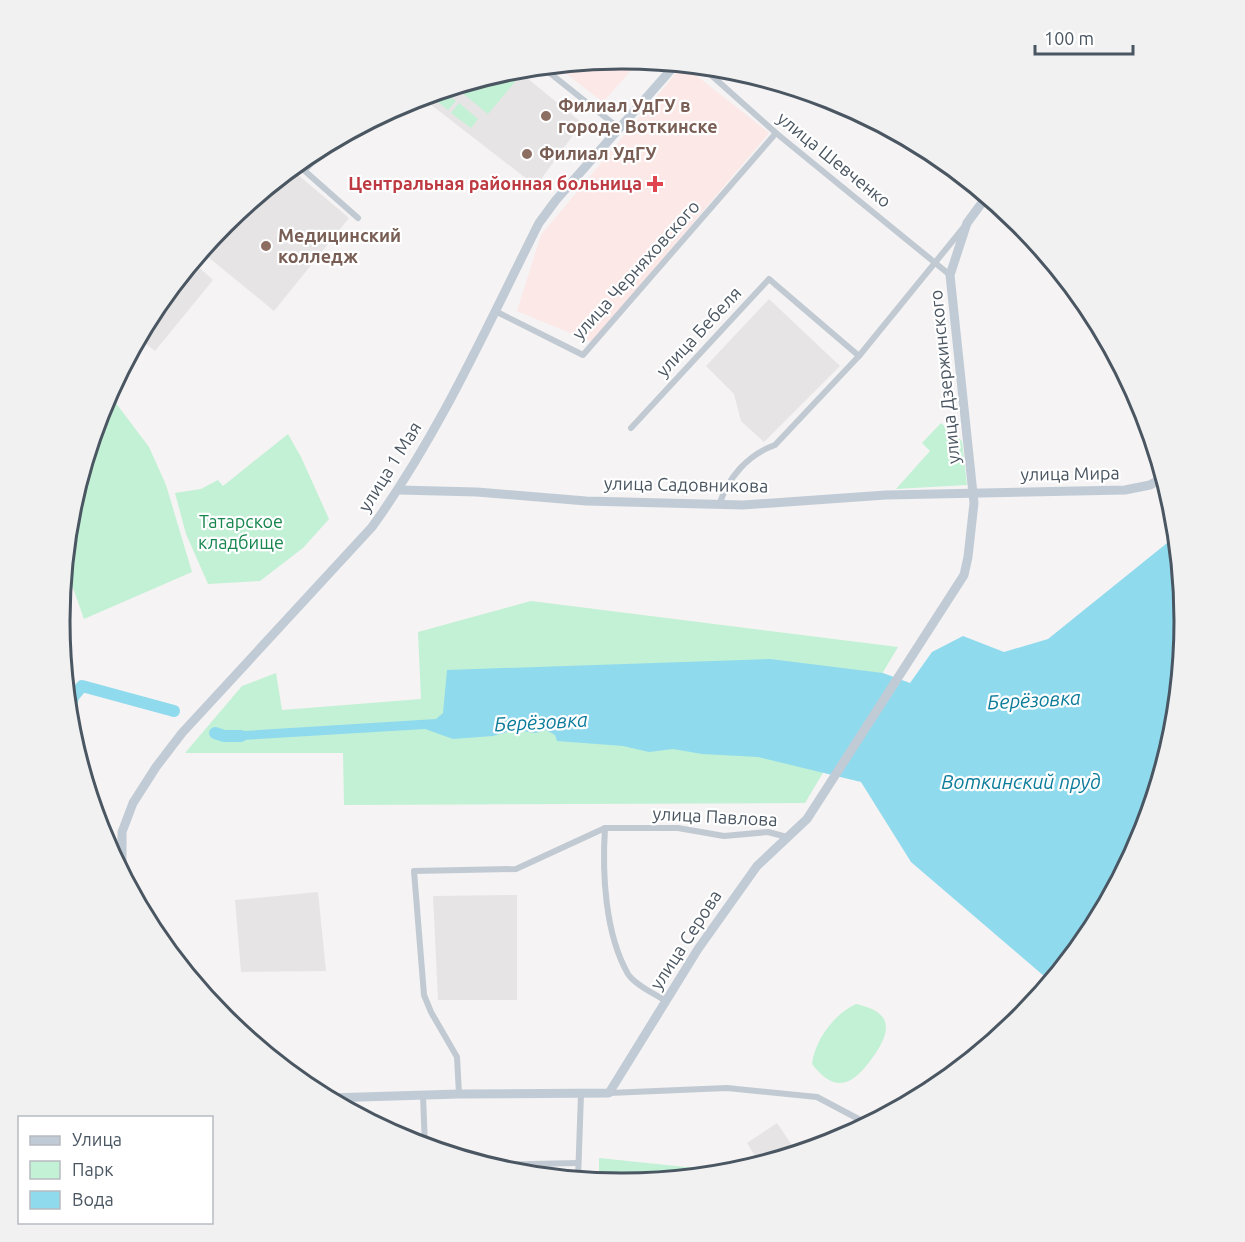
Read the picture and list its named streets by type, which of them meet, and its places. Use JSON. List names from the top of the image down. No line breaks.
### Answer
{"streets":{"main road":["улица Дзержинского","улица 1 Мая","улица Мира","улица Садовникова","улица Серова"],"street":["улица Шевченко","улица Черняховского","улица Бебеля","улица Павлова"]},"crossings":[["улица Шевченко","улица Черняховского"],["улица Шевченко","улица Дзержинского"],["улица Черняховского","улица 1 Мая"],["улица Дзержинского","улица Мира"],["улица Дзержинского","улица Садовникова"],["улица Дзержинского","улица Серова"],["улица 1 Мая","улица Садовникова"],["улица Мира","улица Садовникова"],["улица Павлова","улица Серова"]],"water":["Берёзовка","Воткинский пруд"],"parks":["Татарское кладбище"],"places":{"other":["Филиал УдГУ в городе Воткинске","Филиал УдГУ","Медицинский колледж"],"health":["Центральная районная больница"]},"legend":["Улица","Парк","Вода"],"scale_bar":"100 m"}
